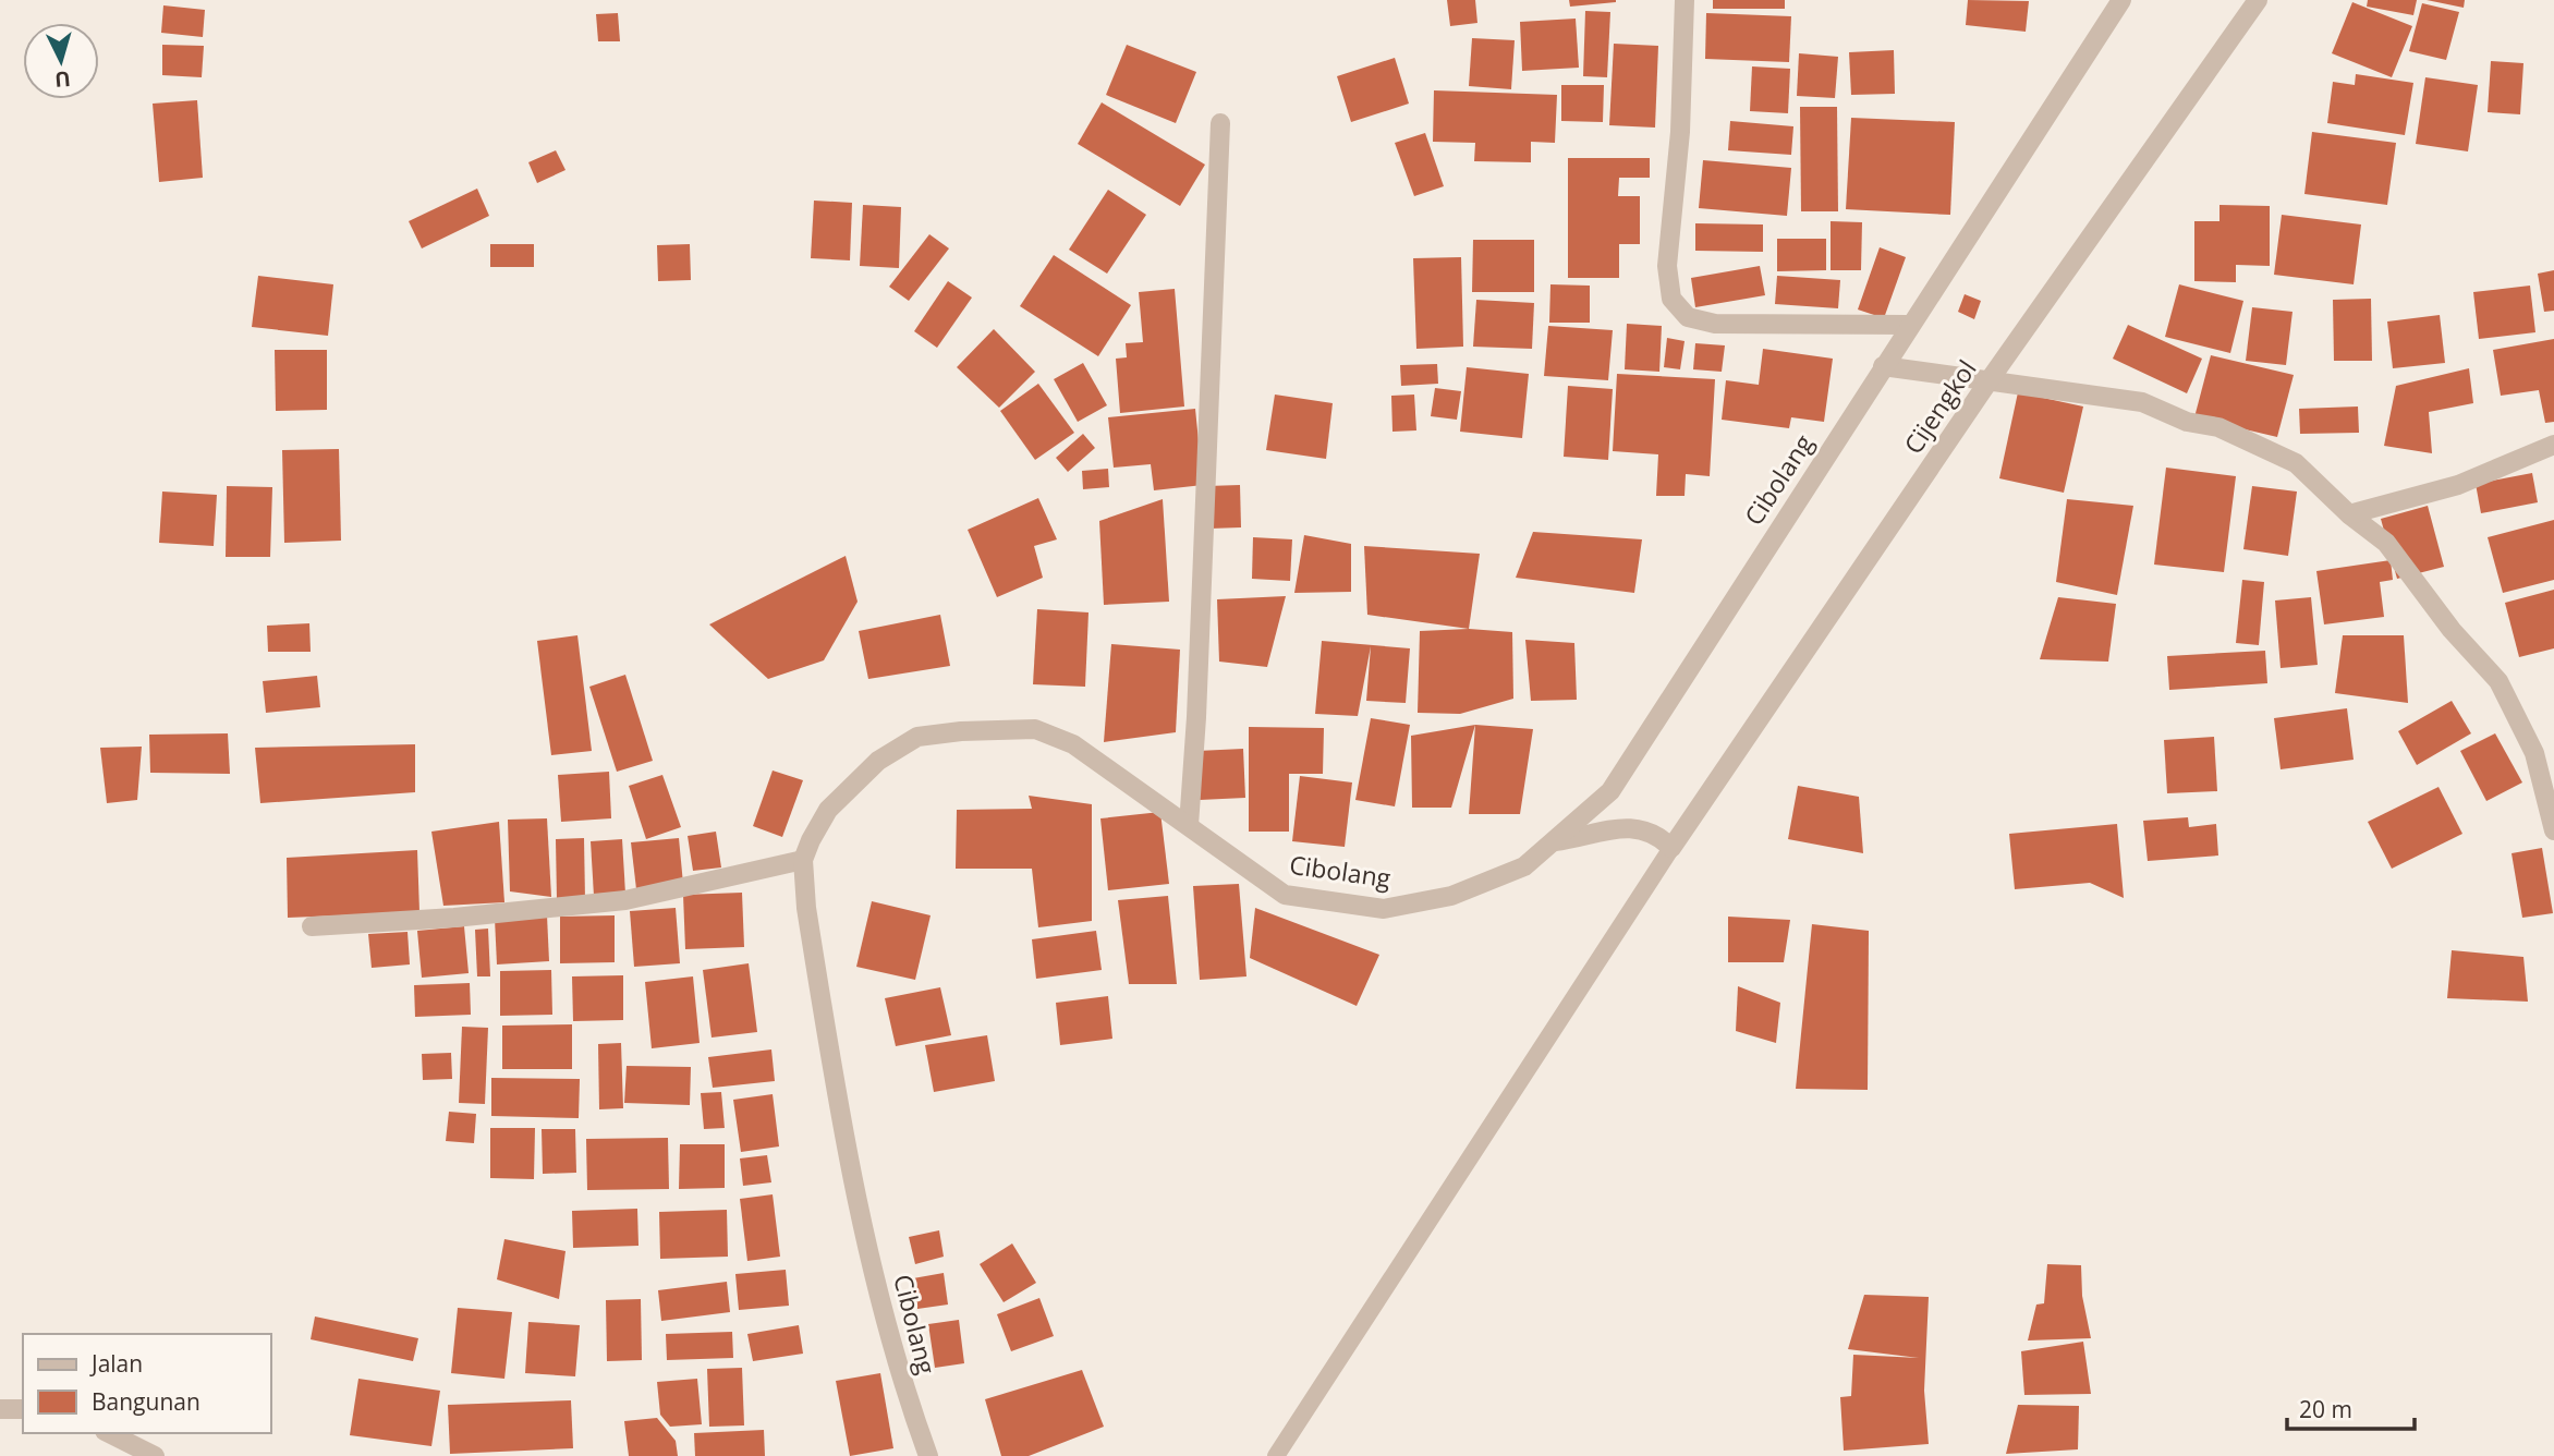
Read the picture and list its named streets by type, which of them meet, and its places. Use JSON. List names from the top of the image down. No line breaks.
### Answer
{"streets":{"street":["Cijengkol","Cibolang"]},"legend":["Jalan","Bangunan"],"scale_bar":"20 m","north":"bottom"}
